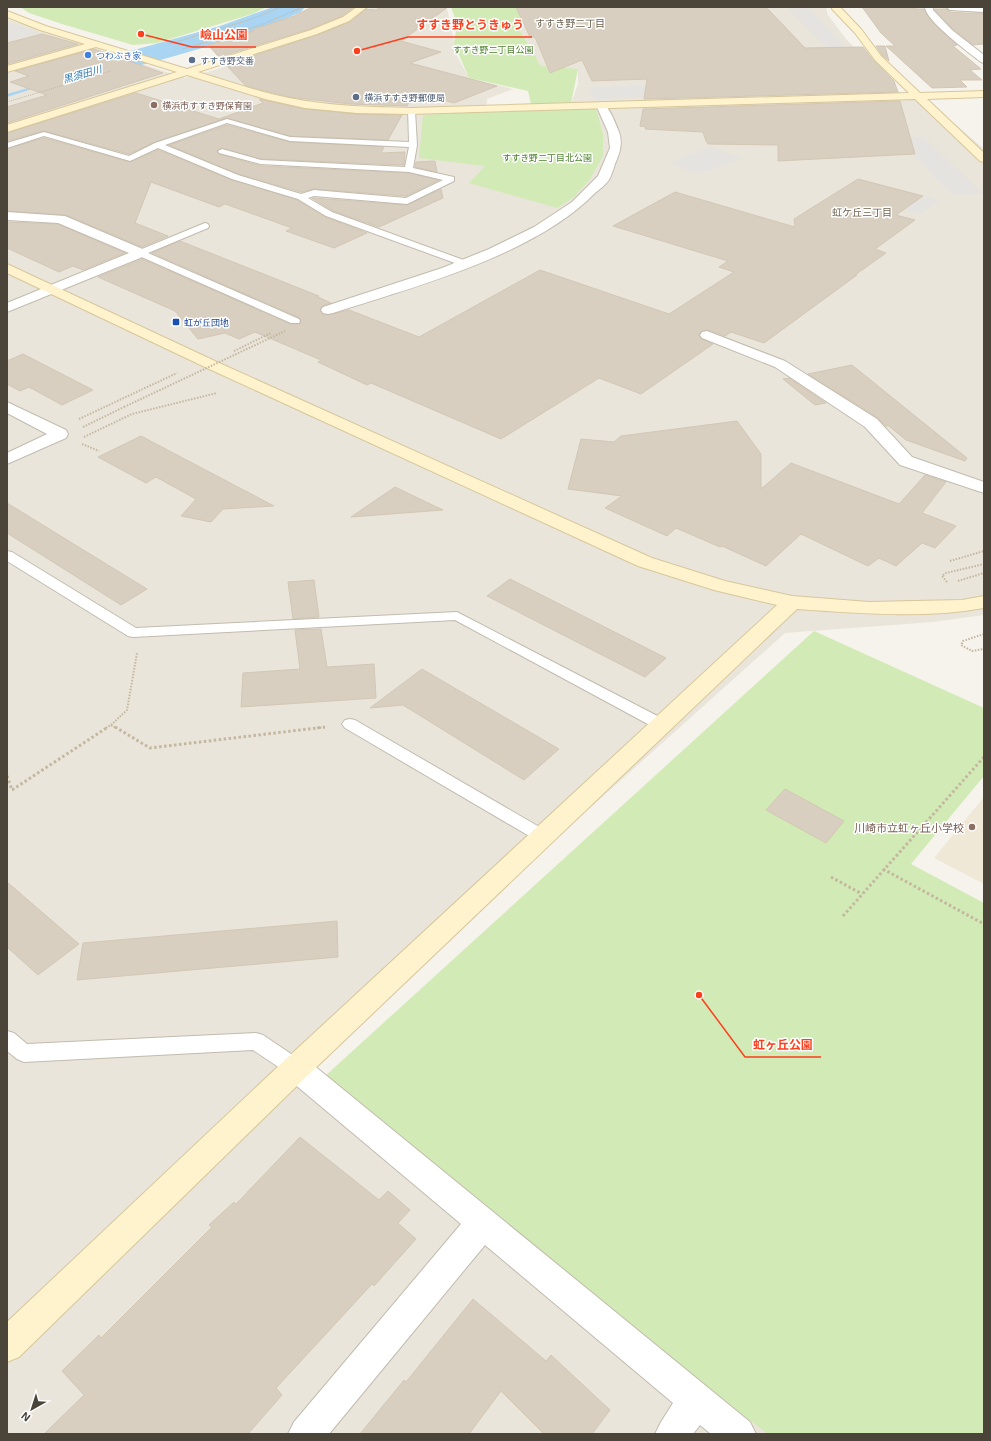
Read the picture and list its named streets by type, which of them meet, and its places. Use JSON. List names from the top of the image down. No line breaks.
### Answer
{"districts":["すすき野二丁目","虹ケ丘三丁目"],"water":["黒須田川"],"parks":["すすき野二丁目公園","すすき野二丁目北公園"],"places":{"other":["嶮山公園","すすき野とうきゅう","つわぶき家","すすき野交番","横浜すすき野郵便局","横浜市すすき野保育園","川崎市立虹ヶ丘小学校","虹ヶ丘公園"],"transit":["虹が丘団地"]},"north":"bottom left"}
